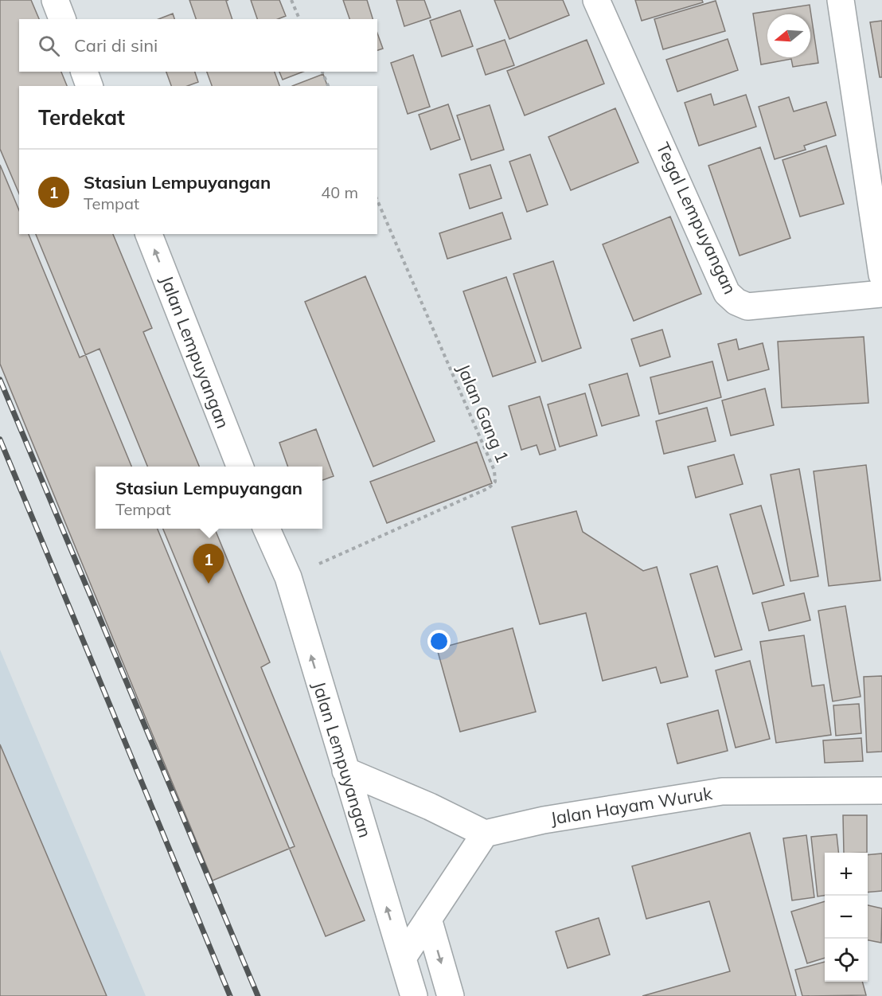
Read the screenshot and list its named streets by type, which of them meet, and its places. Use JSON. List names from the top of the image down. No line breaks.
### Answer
{"streets":{"street":["Tegal Lempuyangan","Jalan Lempuyangan","Jalan Hayam Wuruk"],"path":["Jalan Gang 1"]},"crossings":[["Jalan Lempuyangan","Jalan Gang 1"]],"one_way":["Jalan Lempuyangan"],"north":"left","page":{"search":"Cari di sini","heading":"Terdekat","list":[{"mark":"1","name":"Stasiun Lempuyangan","note":"Tempat","value":"40 m"}],"popup":["Stasiun Lempuyangan","Tempat"],"pins":"1","map_buttons":["+","−"]}}
